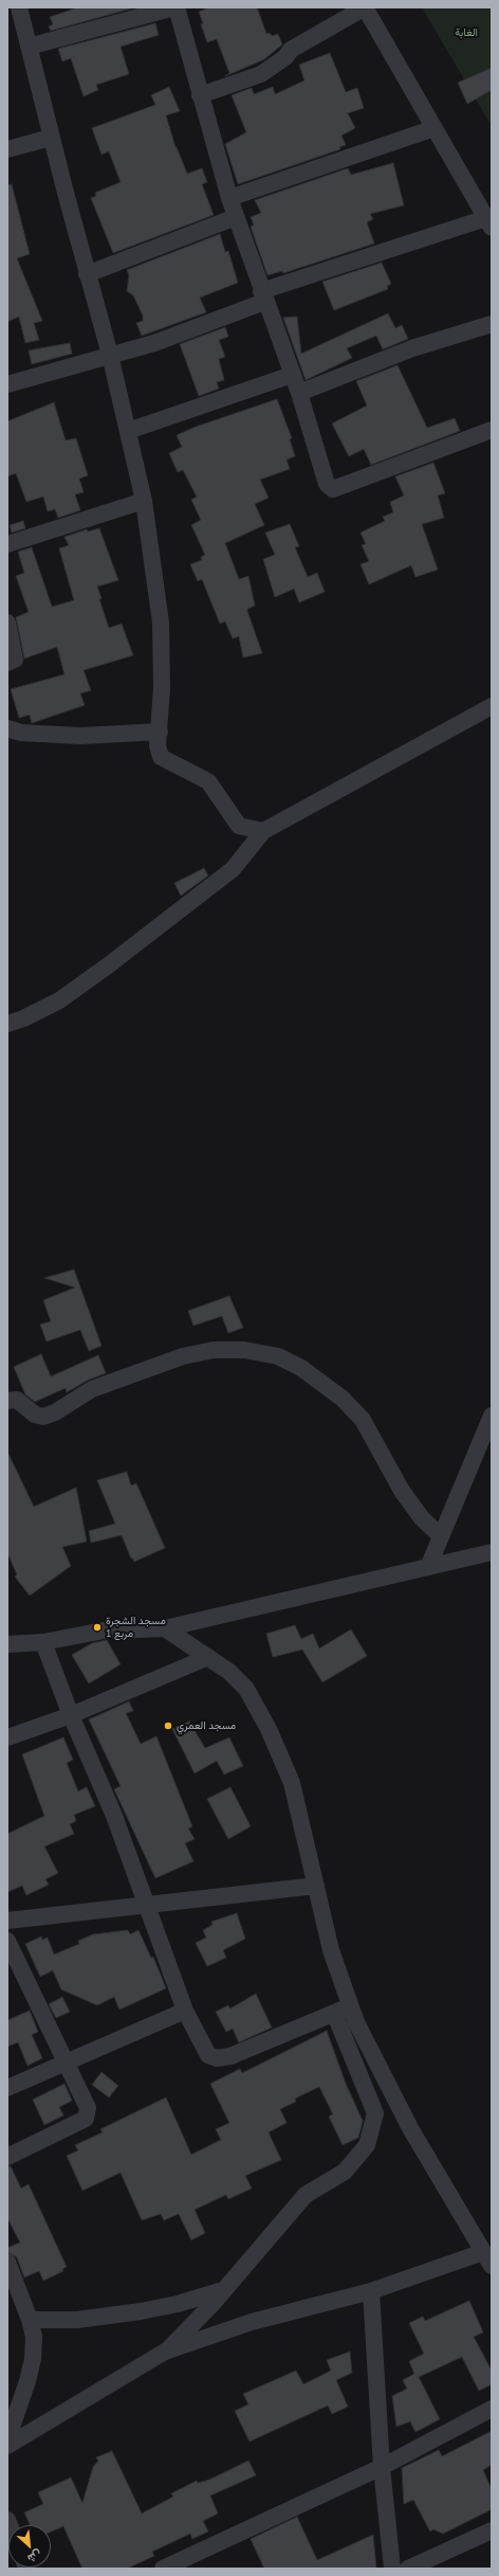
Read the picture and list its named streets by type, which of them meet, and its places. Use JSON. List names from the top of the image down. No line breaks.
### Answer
{"parks":["الغابة"],"places":["مسجد الشجرة مربع 1","مسجد العمري"],"north":"bottom right"}
